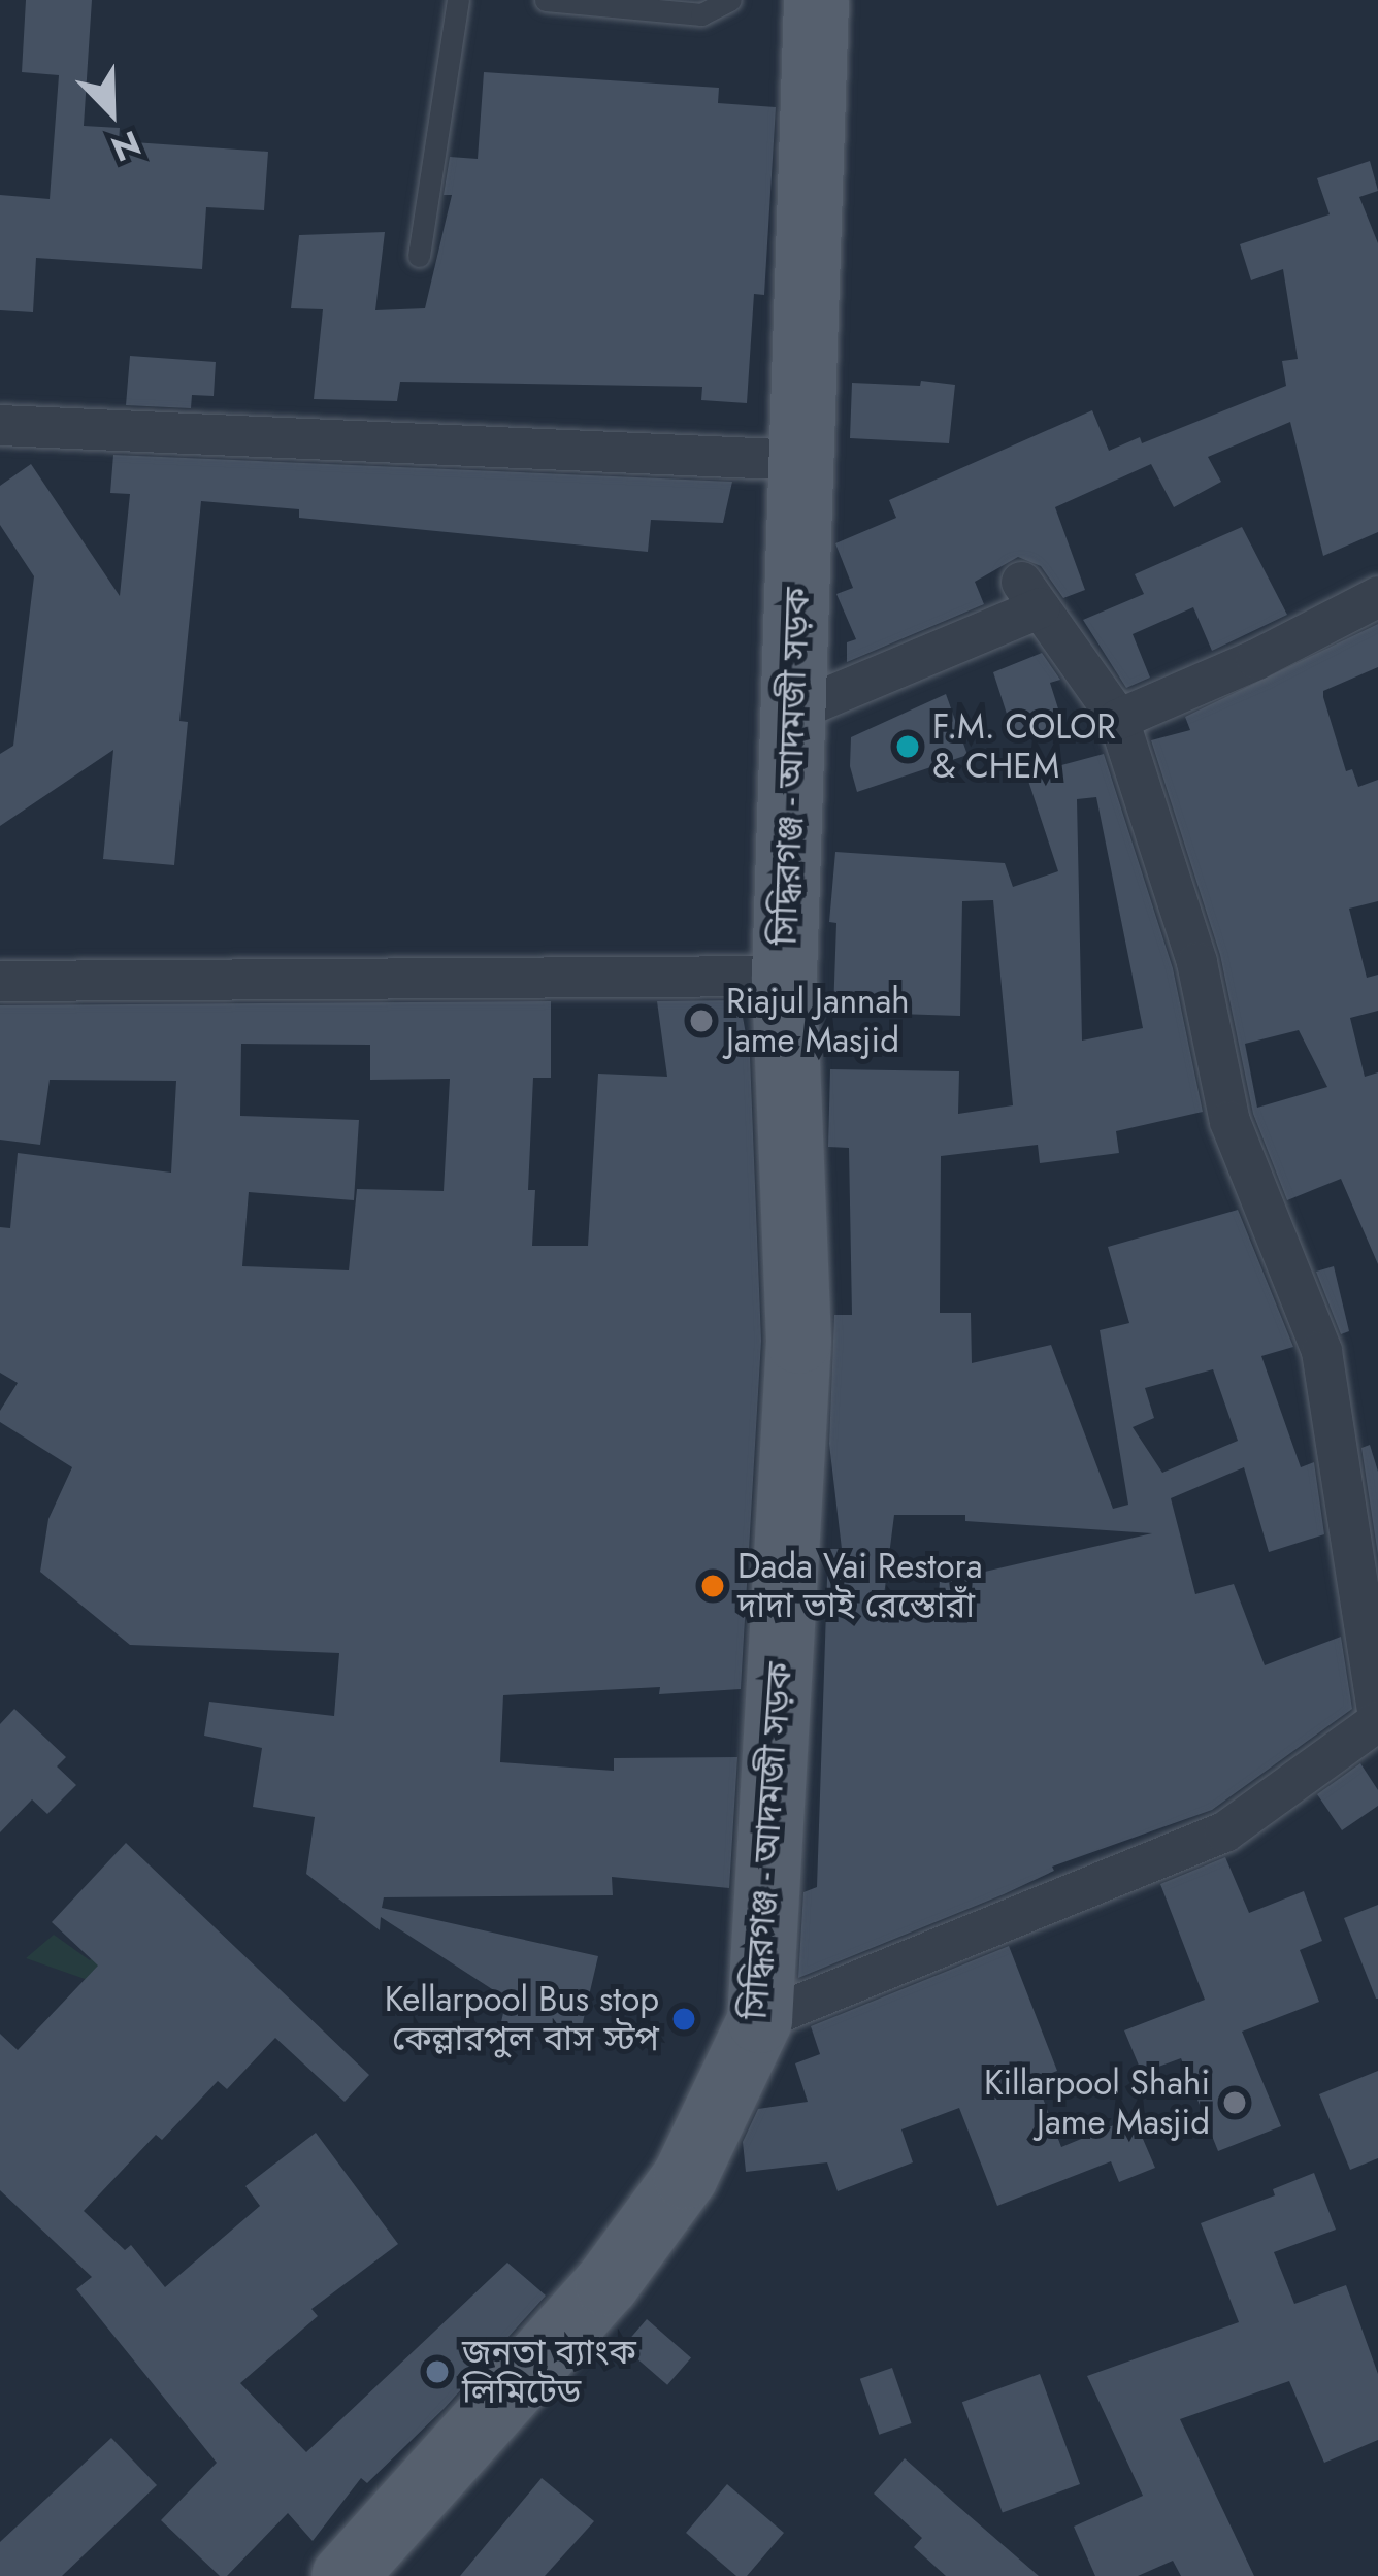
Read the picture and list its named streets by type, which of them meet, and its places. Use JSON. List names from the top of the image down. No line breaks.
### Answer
{"streets":{"main road":["সিদ্ধিরগঞ্জ - আদমজী সড়ক"]},"places":["F.M. COLOR & CHEM","Riajul Jannah Jame Masjid","Dada Vai Restora দাদা ভাই রেস্তোরাঁ","Kellarpool Bus stop কেল্লারপুল বাস স্টপ","Killarpool Shahi Jame Masjid","জনতা ব্যাংক লিমিটেড"],"north":"bottom right"}
